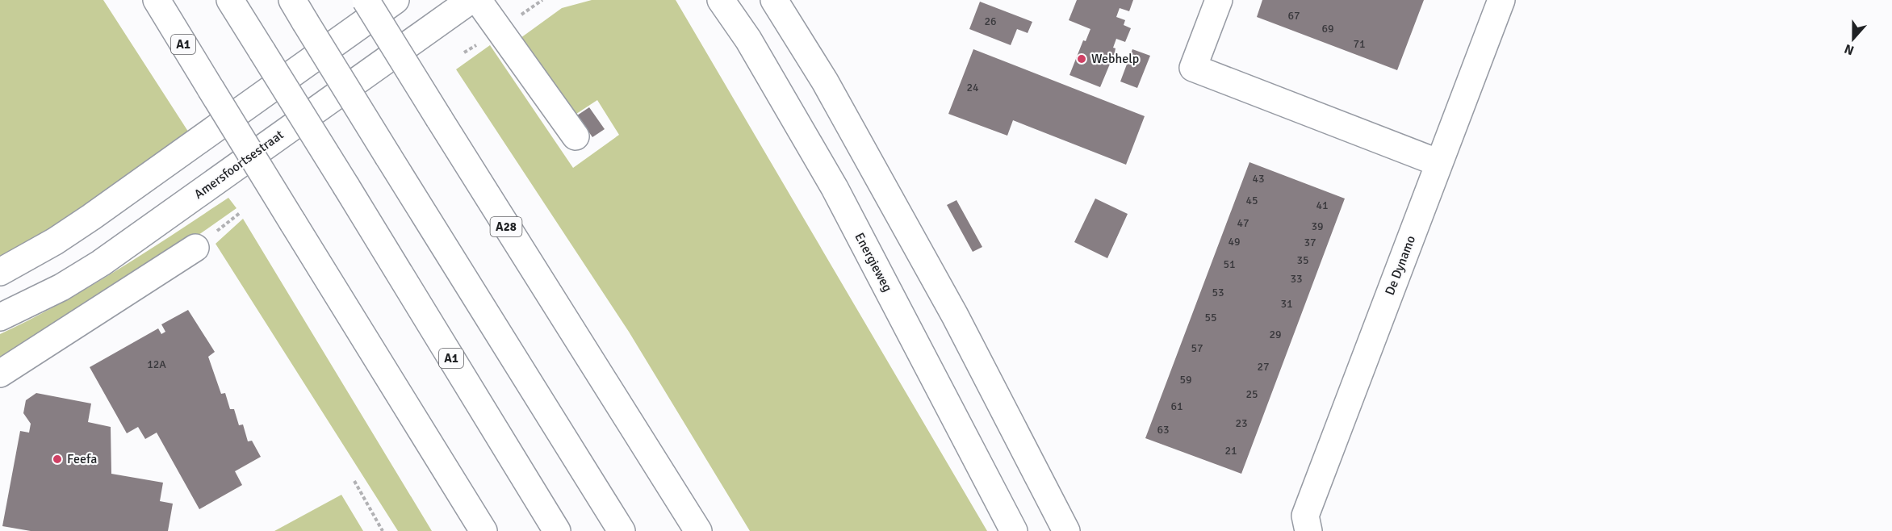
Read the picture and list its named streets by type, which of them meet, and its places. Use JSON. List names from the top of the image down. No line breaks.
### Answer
{"streets":{"main road":["A1","Amersfoortsestraat","A28","Energieweg","De Dynamo"]},"places":["Webhelp","Feefa"],"house_numbers":["67","26","69","71","24","43","45","41","47","39","49","37","35","51","33","53","31","55","29","57","12A","27","59","25","61","23","63","21"],"north":"bottom"}
